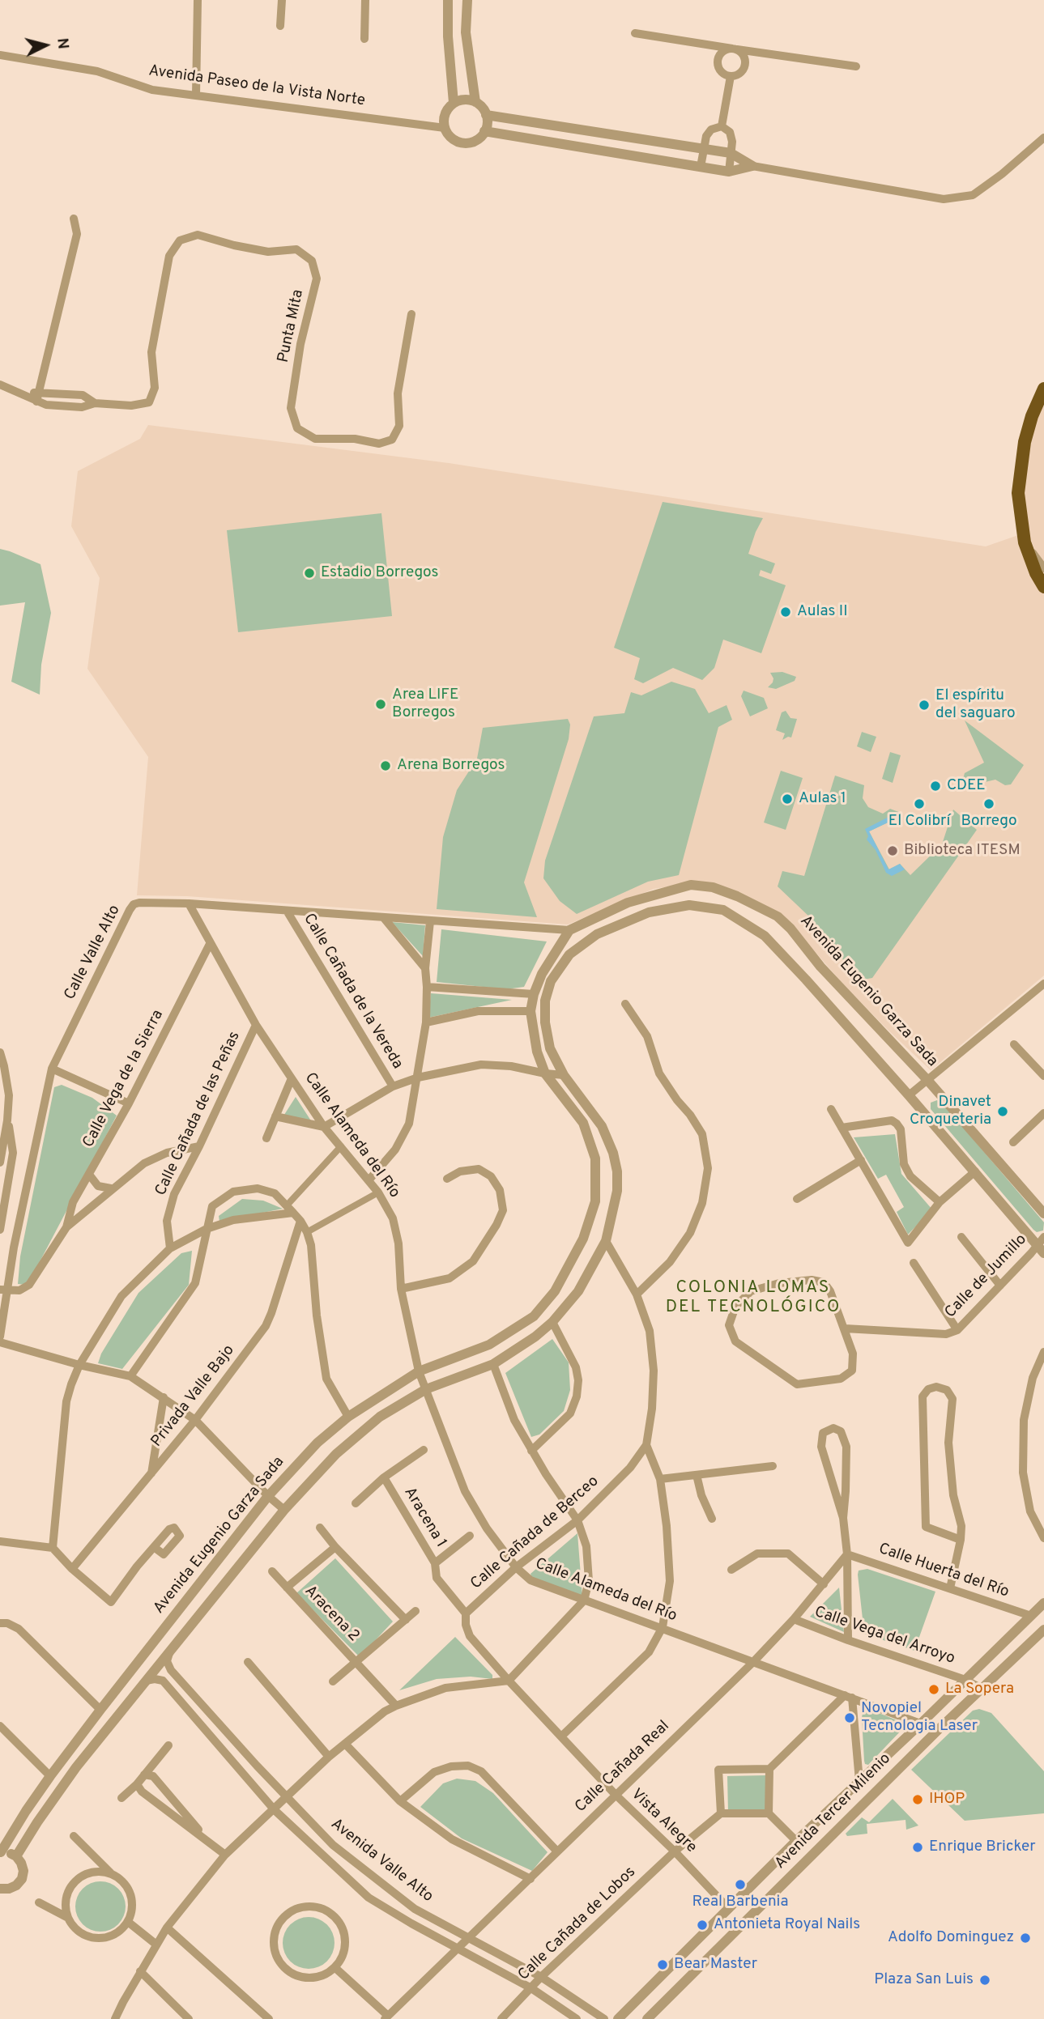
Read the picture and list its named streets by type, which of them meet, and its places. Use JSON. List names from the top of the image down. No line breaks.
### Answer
{"streets":{"street":["Avenida Paseo de la Vista Norte","Punta Mita","Calle Valle Alto","Calle Cañada de la Vereda","Avenida Eugenio Garza Sada","Calle Vega de la Sierra","Calle Cañada de las Peñas","Calle Alameda del Río","Calle de Jumillo","Privada Valle Bajo","Aracena 1","Calle Cañada de Berceo","Calle Huerta del Río","Aracena 2","Calle Vega del Arroyo","Calle Cañada Real","Avenida Tercer Milenio","Vista Alegre","Avenida Valle Alto","Calle Cañada de Lobos"]},"crossings":[["Calle Valle Alto","Calle Cañada de la Vereda"],["Calle Valle Alto","Avenida Eugenio Garza Sada"],["Calle Valle Alto","Calle Alameda del Río"],["Avenida Eugenio Garza Sada","Calle Alameda del Río"],["Calle Vega de la Sierra","Calle Alameda del Río"],["Calle Cañada de las Peñas","Calle Alameda del Río"],["Calle Alameda del Río","Calle Cañada de Berceo"],["Calle Alameda del Río","Calle Cañada Real"],["Calle Alameda del Río","Avenida Tercer Milenio"],["Calle Huerta del Río","Calle Cañada Real"],["Calle Huerta del Río","Avenida Tercer Milenio"],["Calle Vega del Arroyo","Calle Cañada Real"],["Calle Vega del Arroyo","Avenida Tercer Milenio"],["Calle Cañada Real","Vista Alegre"],["Calle Cañada Real","Avenida Valle Alto"],["Avenida Tercer Milenio","Vista Alegre"],["Vista Alegre","Calle Cañada de Lobos"],["Avenida Valle Alto","Calle Cañada de Lobos"]],"districts":["COLONIA LOMAS DEL TECNOLÓGICO"],"places":["Estadio Borregos","Aulas II","Area LIFE Borregos","El espíritu del saguaro","Arena Borregos","CDEE","Aulas 1","El Colibrí","Borrego","Biblioteca ITESM","Dinavet Croqueteria","La Sopera","Novopiel Tecnologia Laser","IHOP","Enrique Bricker","Real Barbenia","Antonieta Royal Nails","Adolfo Dominguez","Bear Master","Plaza San Luis"],"north":"right"}
